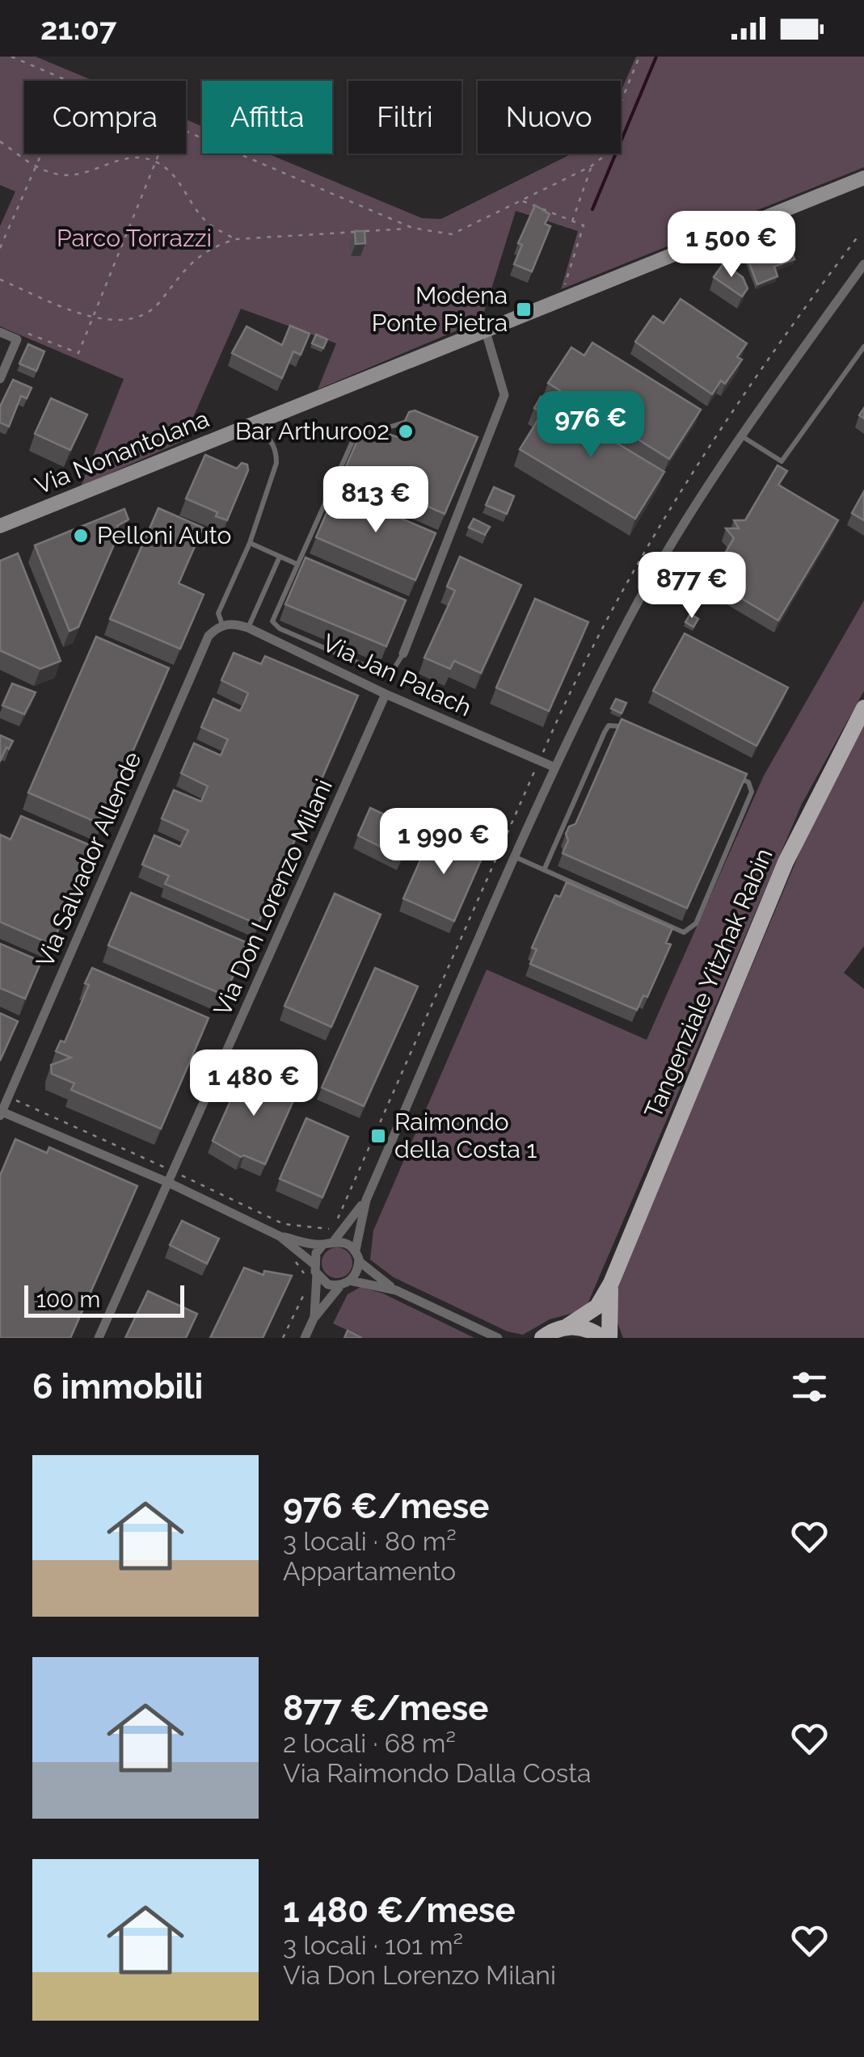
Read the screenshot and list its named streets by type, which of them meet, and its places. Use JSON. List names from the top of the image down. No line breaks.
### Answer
{"streets":{"main road":["Via Nonantolana","Tangenziale Yitzhak Rabin"],"street":["Via Jan Palach","Via Salvador Allende","Via Don Lorenzo Milani"]},"crossings":[["Via Jan Palach","Via Salvador Allende"],["Via Jan Palach","Via Don Lorenzo Milani"]],"parks":["Parco Torrazzi"],"places":{"transit":["Modena Ponte Pietra","Raimondo della Costa 1"],"other":["Bar Arthuro02","Pelloni Auto"]},"scale_bar":"100 m","page":{"status":"21:07","chip":["Compra","Affitta","Filtri","Nuovo"],"price":["1 500 €","976 €","813 €","877 €","1 990 €","1 480 €"],"scale":"100 m","heading":"6 immobili","list":[{"name":"976 €/mese","note":"3 locali · 80 m² · Appartamento"},{"name":"877 €/mese","note":"2 locali · 68 m² · Via Raimondo Dalla Costa"},{"name":"1 480 €/mese","note":"3 locali · 101 m² · Via Don Lorenzo Milani"}]}}
